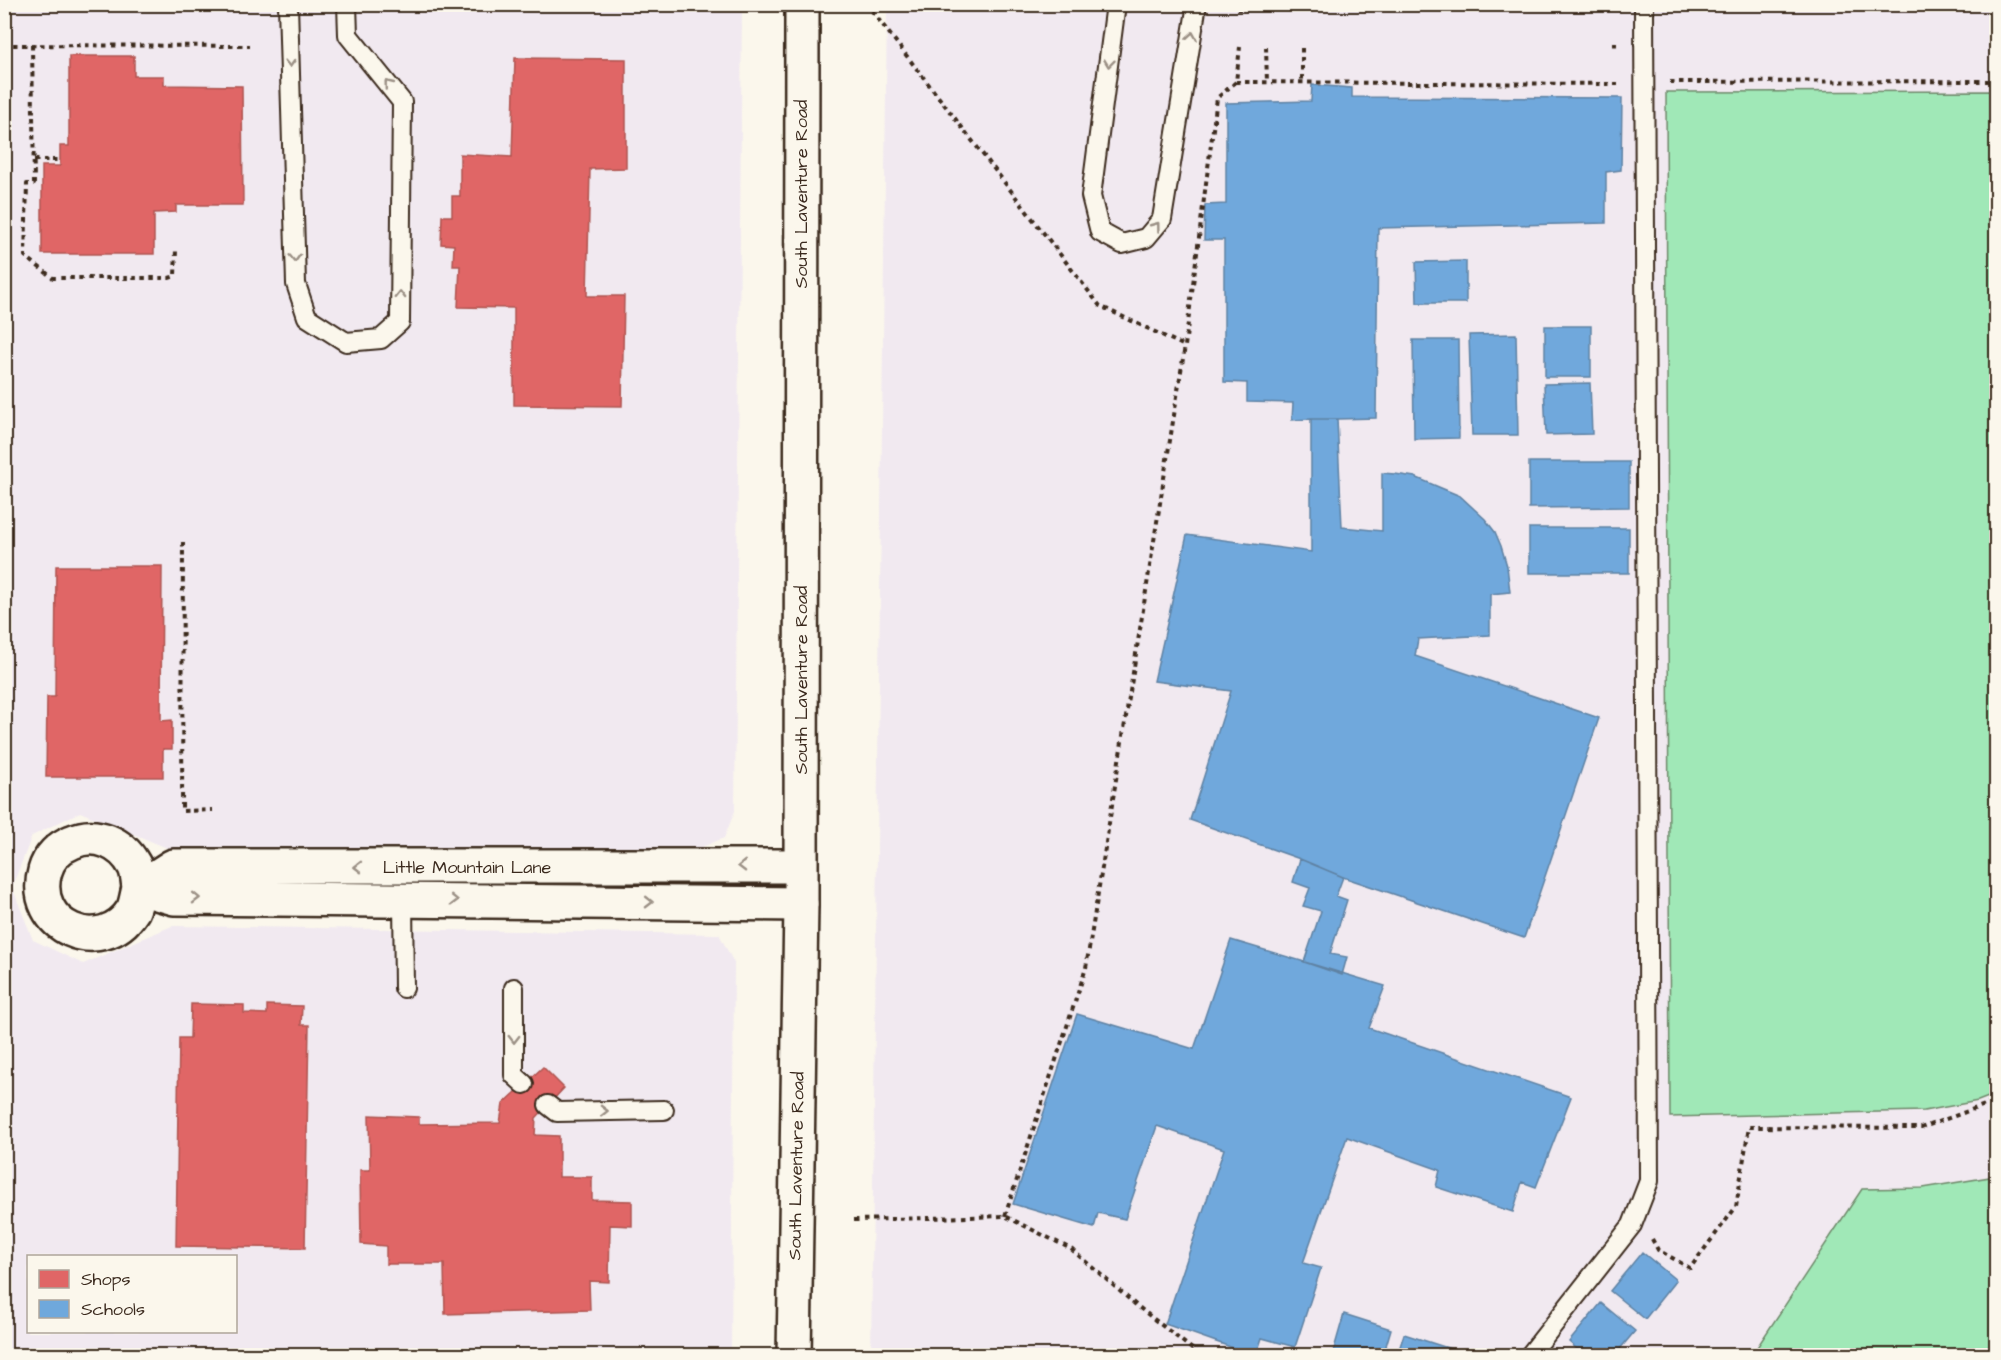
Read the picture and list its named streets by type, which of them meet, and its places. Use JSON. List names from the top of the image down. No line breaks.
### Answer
{"streets":{"street":["South Laventure Road","Little Mountain Lane"]},"crossings":[["South Laventure Road","Little Mountain Lane"]],"legend":["Shops","Schools"]}
